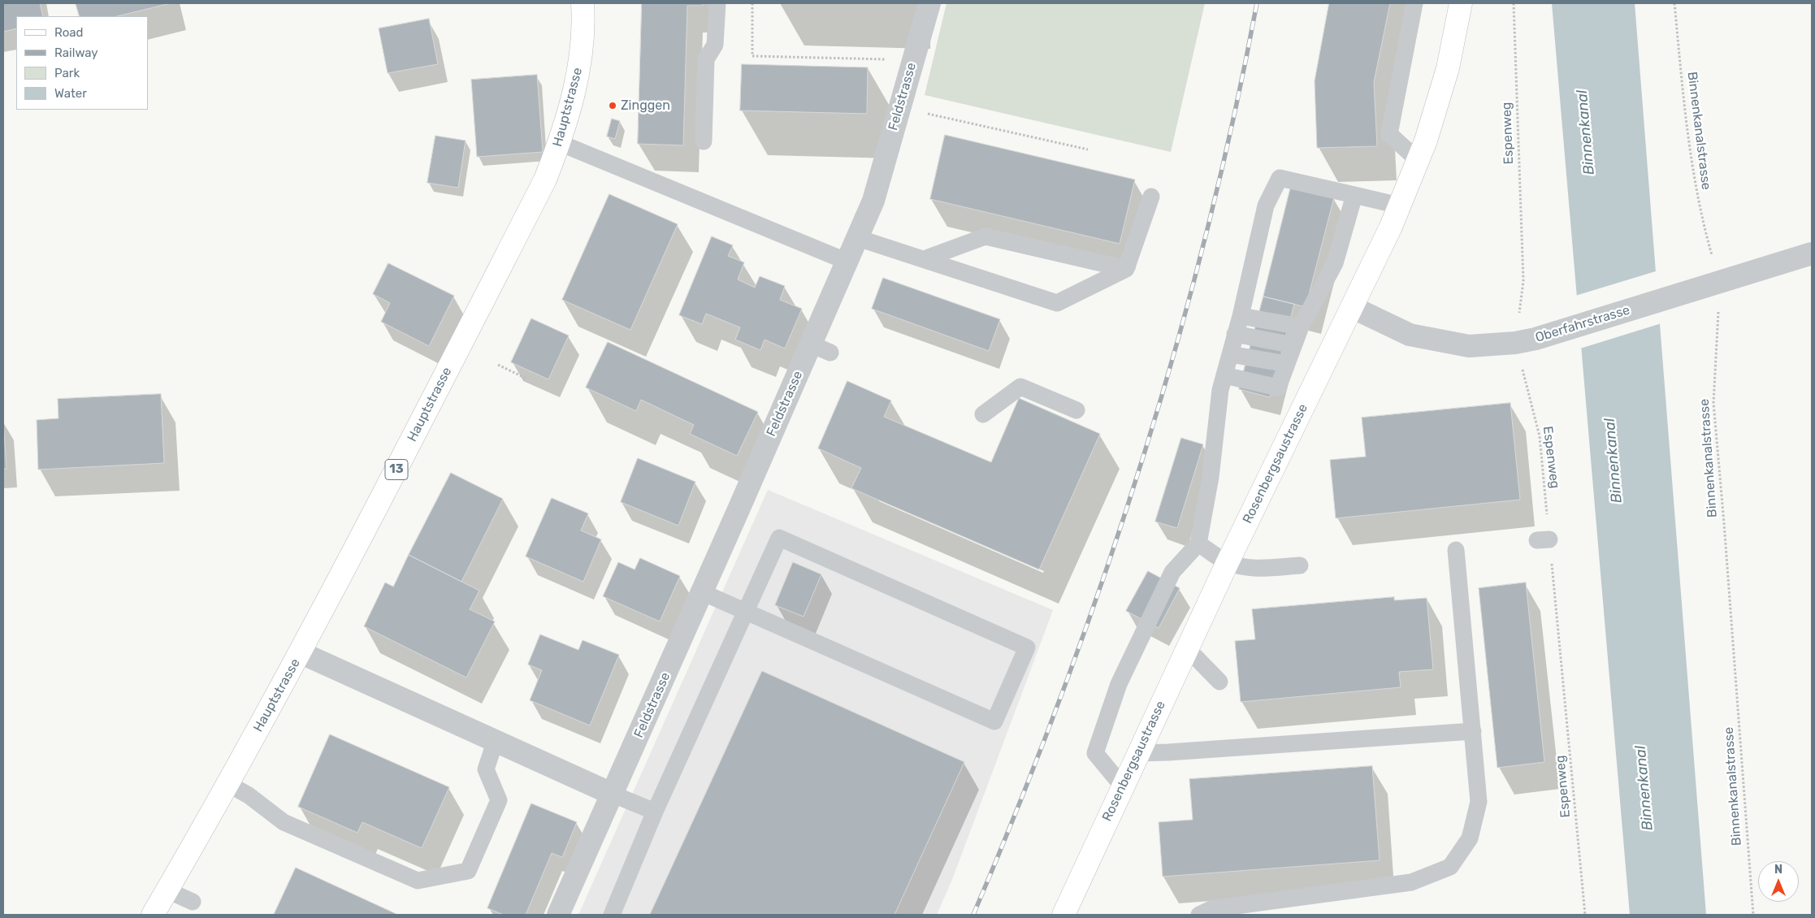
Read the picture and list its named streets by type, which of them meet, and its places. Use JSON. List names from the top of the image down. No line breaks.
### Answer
{"streets":{"main road":["Hauptstrasse","Rosenbergsaustrasse","13"],"street":["Feldstrasse","Oberfahrstrasse"],"path":["Binnenkanalstrasse","Espenweg"]},"crossings":[["Binnenkanalstrasse","Oberfahrstrasse"],["Espenweg","Oberfahrstrasse"],["Oberfahrstrasse","Rosenbergsaustrasse"]],"water":["Binnenkanal"],"places":["Zinggen"],"legend":["Road","Railway","Park","Water"],"north":"top"}
